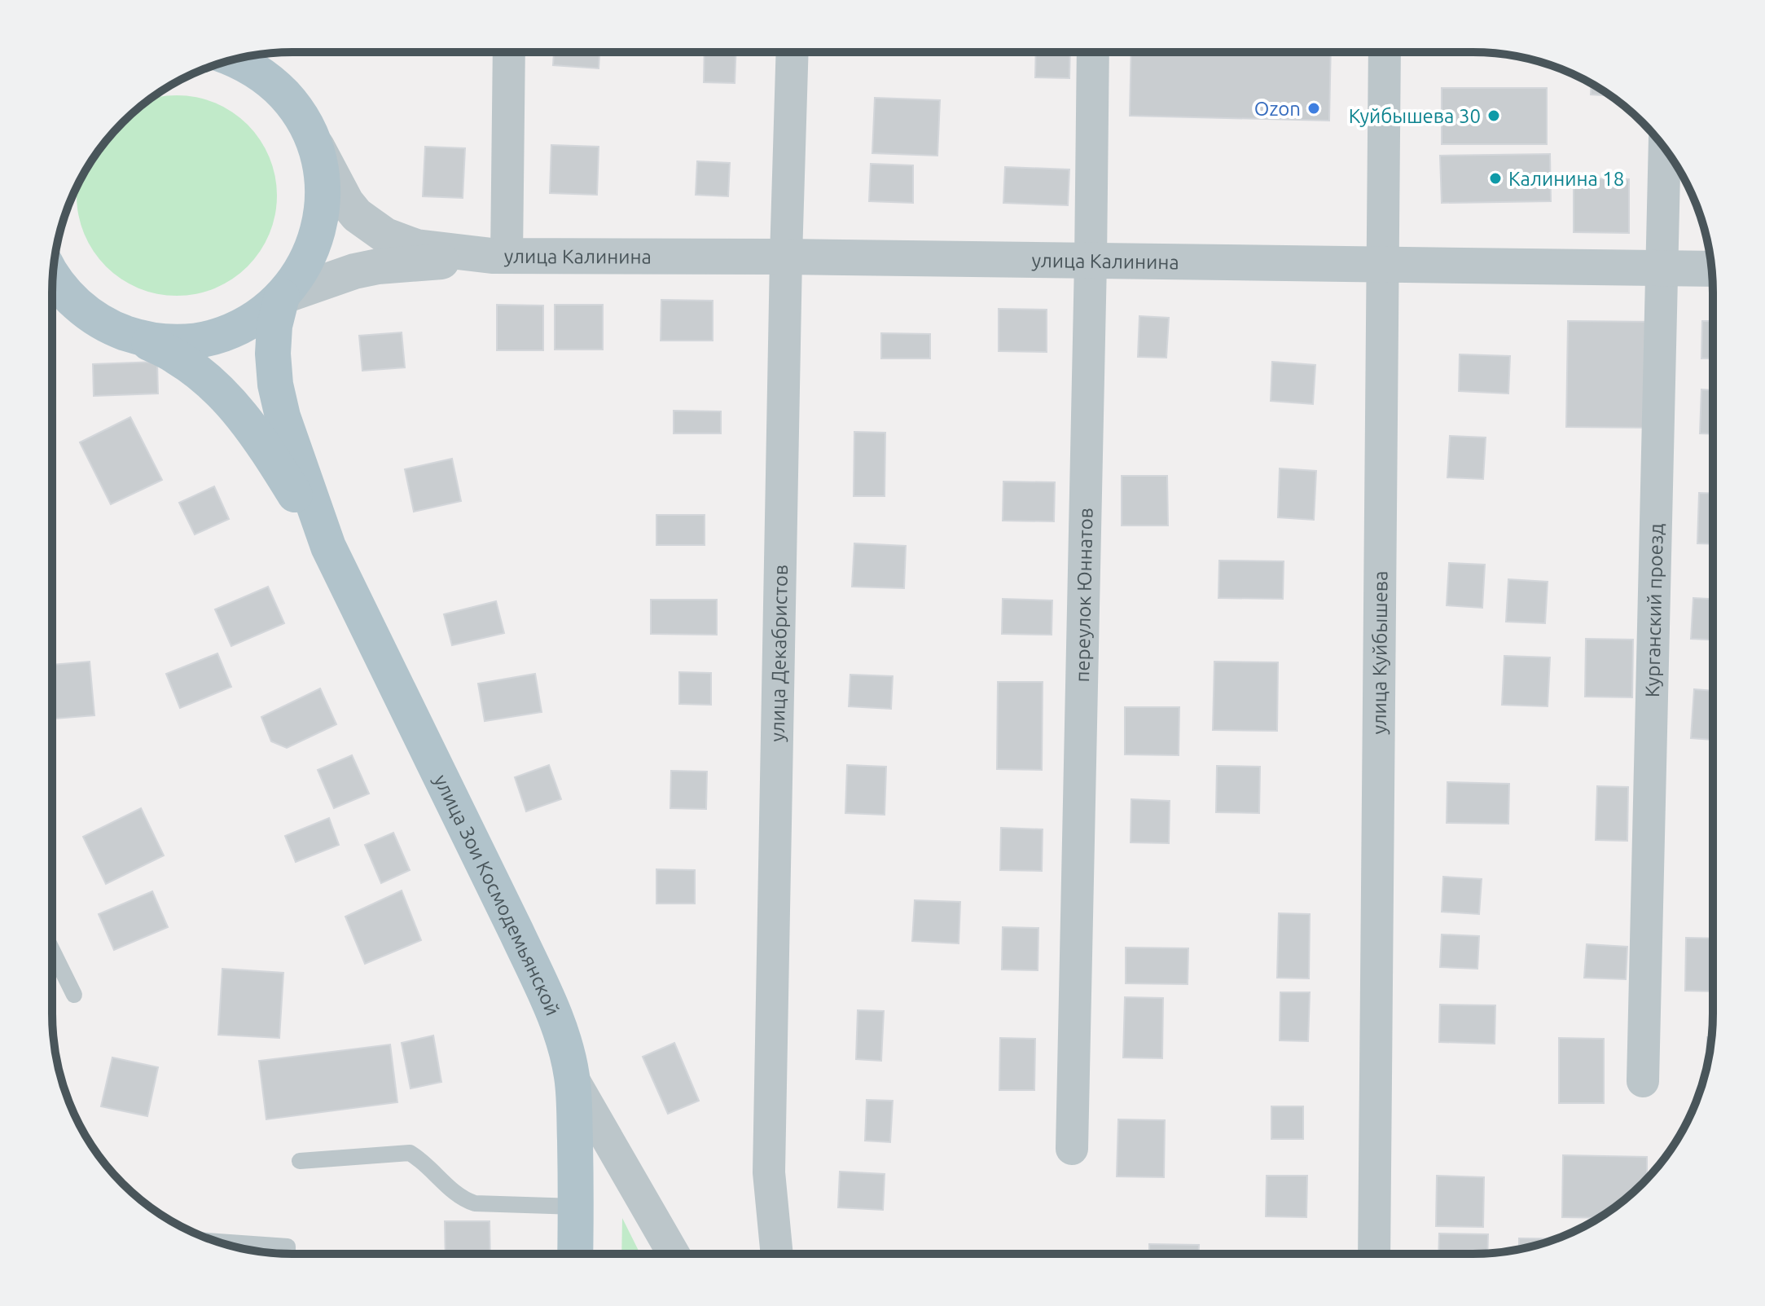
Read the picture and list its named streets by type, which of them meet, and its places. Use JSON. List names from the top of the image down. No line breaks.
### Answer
{"streets":{"main road":["улица Зои Космодемьянской"],"street":["улица Калинина","переулок Юннатов","Курганский проезд","улица Декабристов","улица Куйбышева"]},"crossings":[["улица Калинина","переулок Юннатов"],["улица Калинина","Курганский проезд"],["улица Калинина","улица Декабристов"],["улица Калинина","улица Куйбышева"],["улица Калинина","улица Зои Космодемьянской"]],"places":["Ozon","Куйбышева 30","Калинина 18"]}
